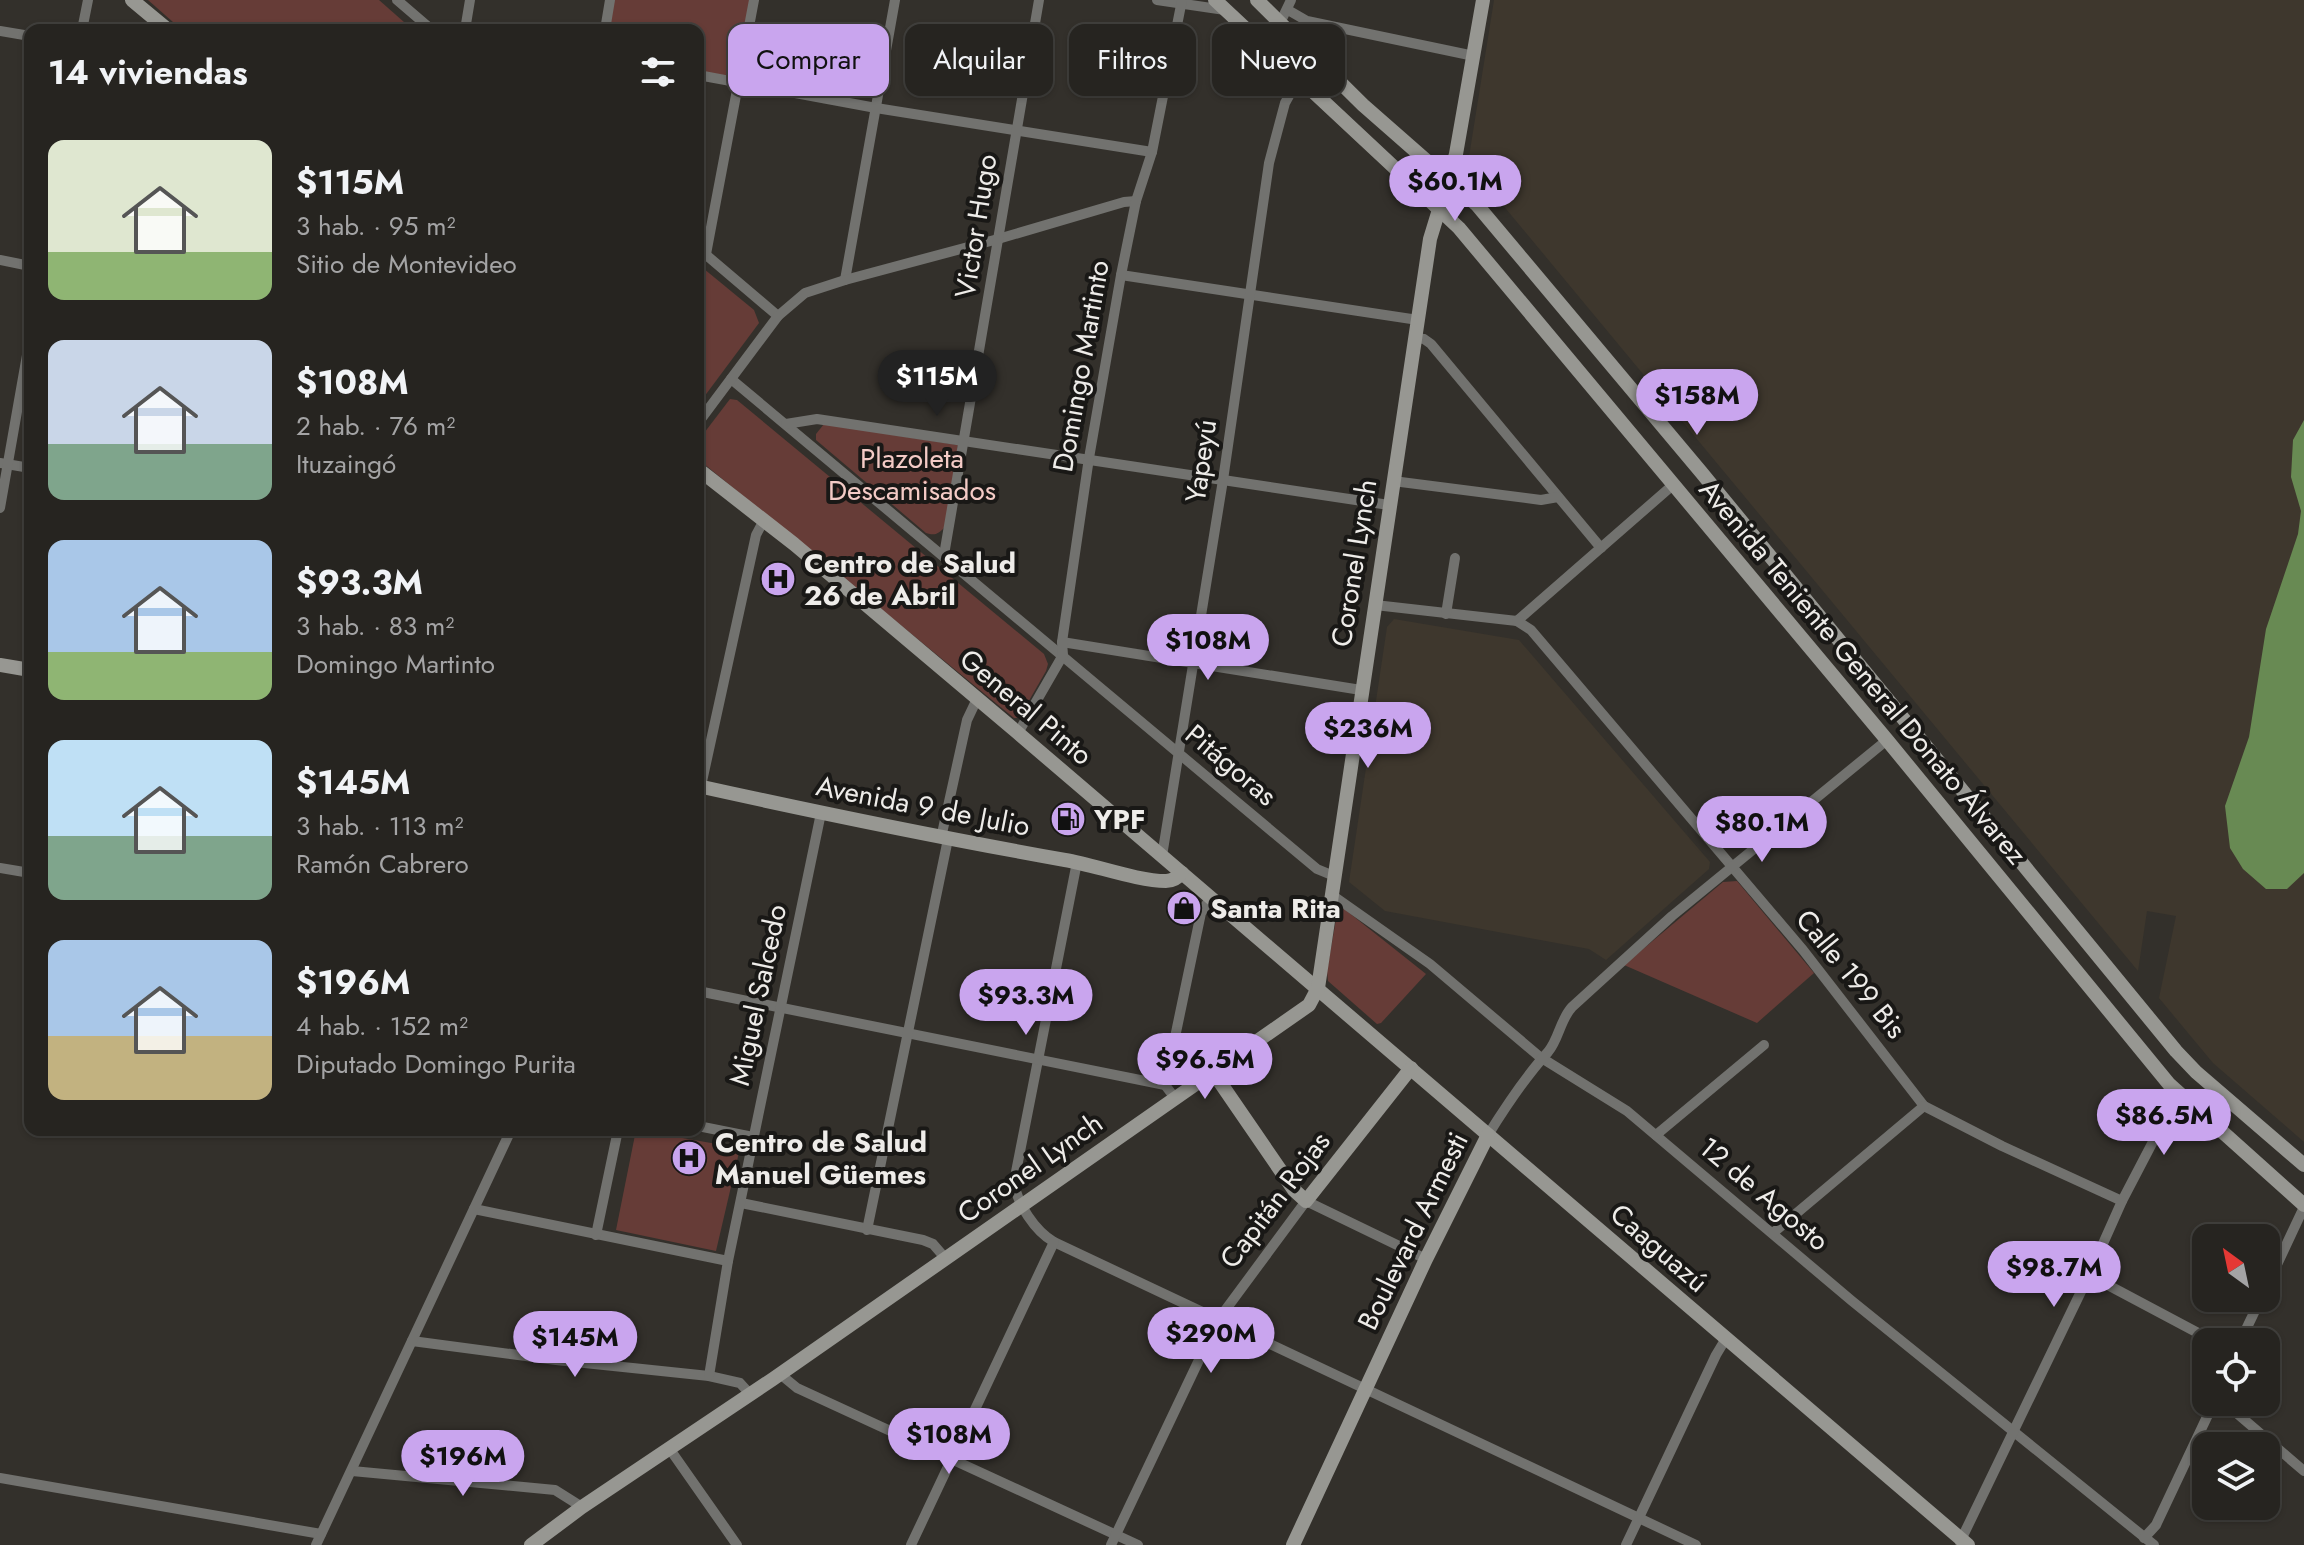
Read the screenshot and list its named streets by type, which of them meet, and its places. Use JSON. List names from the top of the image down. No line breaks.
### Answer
{"streets":{"main road":["Coronel Lynch","Avenida Teniente General Donato Álvarez","General Pinto","Avenida 9 de Julio","Capitán Rojas","Boulevard Armesti","Caaguazú"],"street":["Victor Hugo","Domingo Martinto","Yapeyú","Pitágoras","Calle 199 Bis","Miguel Salcedo","12 de Agosto"]},"crossings":[["Victor Hugo","Pitágoras"],["Domingo Martinto","Pitágoras"],["Yapeyú","General Pinto"],["Yapeyú","Pitágoras"],["Coronel Lynch","Avenida Teniente General Donato Álvarez"],["Coronel Lynch","General Pinto"],["Coronel Lynch","Pitágoras"],["Coronel Lynch","12 de Agosto"],["Coronel Lynch","Caaguazú"],["Avenida Teniente General Donato Álvarez","Boulevard Armesti"],["General Pinto","Avenida 9 de Julio"],["General Pinto","Caaguazú"],["Avenida 9 de Julio","Miguel Salcedo"],["Calle 199 Bis","Boulevard Armesti"],["12 de Agosto","Boulevard Armesti"],["Capitán Rojas","Caaguazú"],["Boulevard Armesti","Caaguazú"]],"parks":["Plazoleta Descamisados"],"places":{"hospital":["Centro de Salud 26 de Abril","Centro de Salud Manuel Güemes"],"fuel station":["YPF"],"shop":["Santa Rita"]},"north":"top left","page":{"chip":["Comprar","Alquilar","Filtros","Nuevo"],"heading":"14 viviendas","list":[{"name":"$115M","note":"3 hab. · 95 m² · Sitio de Montevideo"},{"name":"$108M","note":"2 hab. · 76 m² · Ituzaingó"},{"name":"$93.3M","note":"3 hab. · 83 m² · Domingo Martinto"},{"name":"$145M","note":"3 hab. · 113 m² · Ramón Cabrero"},{"name":"$196M","note":"4 hab. · 152 m² · Diputado Domingo Purita"}],"price":["$60.1M","$115M","$158M","$108M","$236M","$80.1M","$93.3M","$96.5M","$86.5M","$98.7M","$290M","$145M","$108M","$196M"]}}
